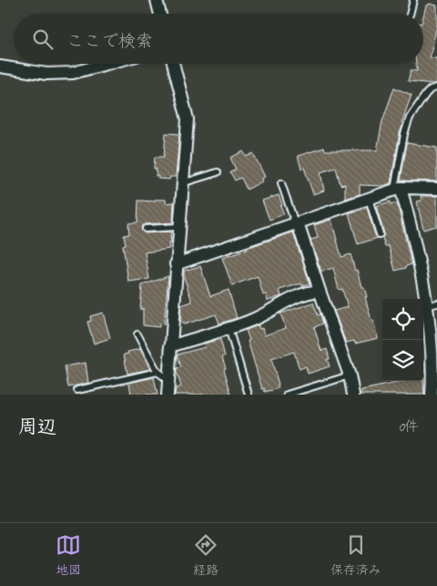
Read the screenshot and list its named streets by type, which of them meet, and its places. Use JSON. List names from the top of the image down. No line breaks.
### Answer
{"page":{"search":"ここで検索","heading":["周辺","0件"],"nav":["地図","経路","保存済み"]}}
